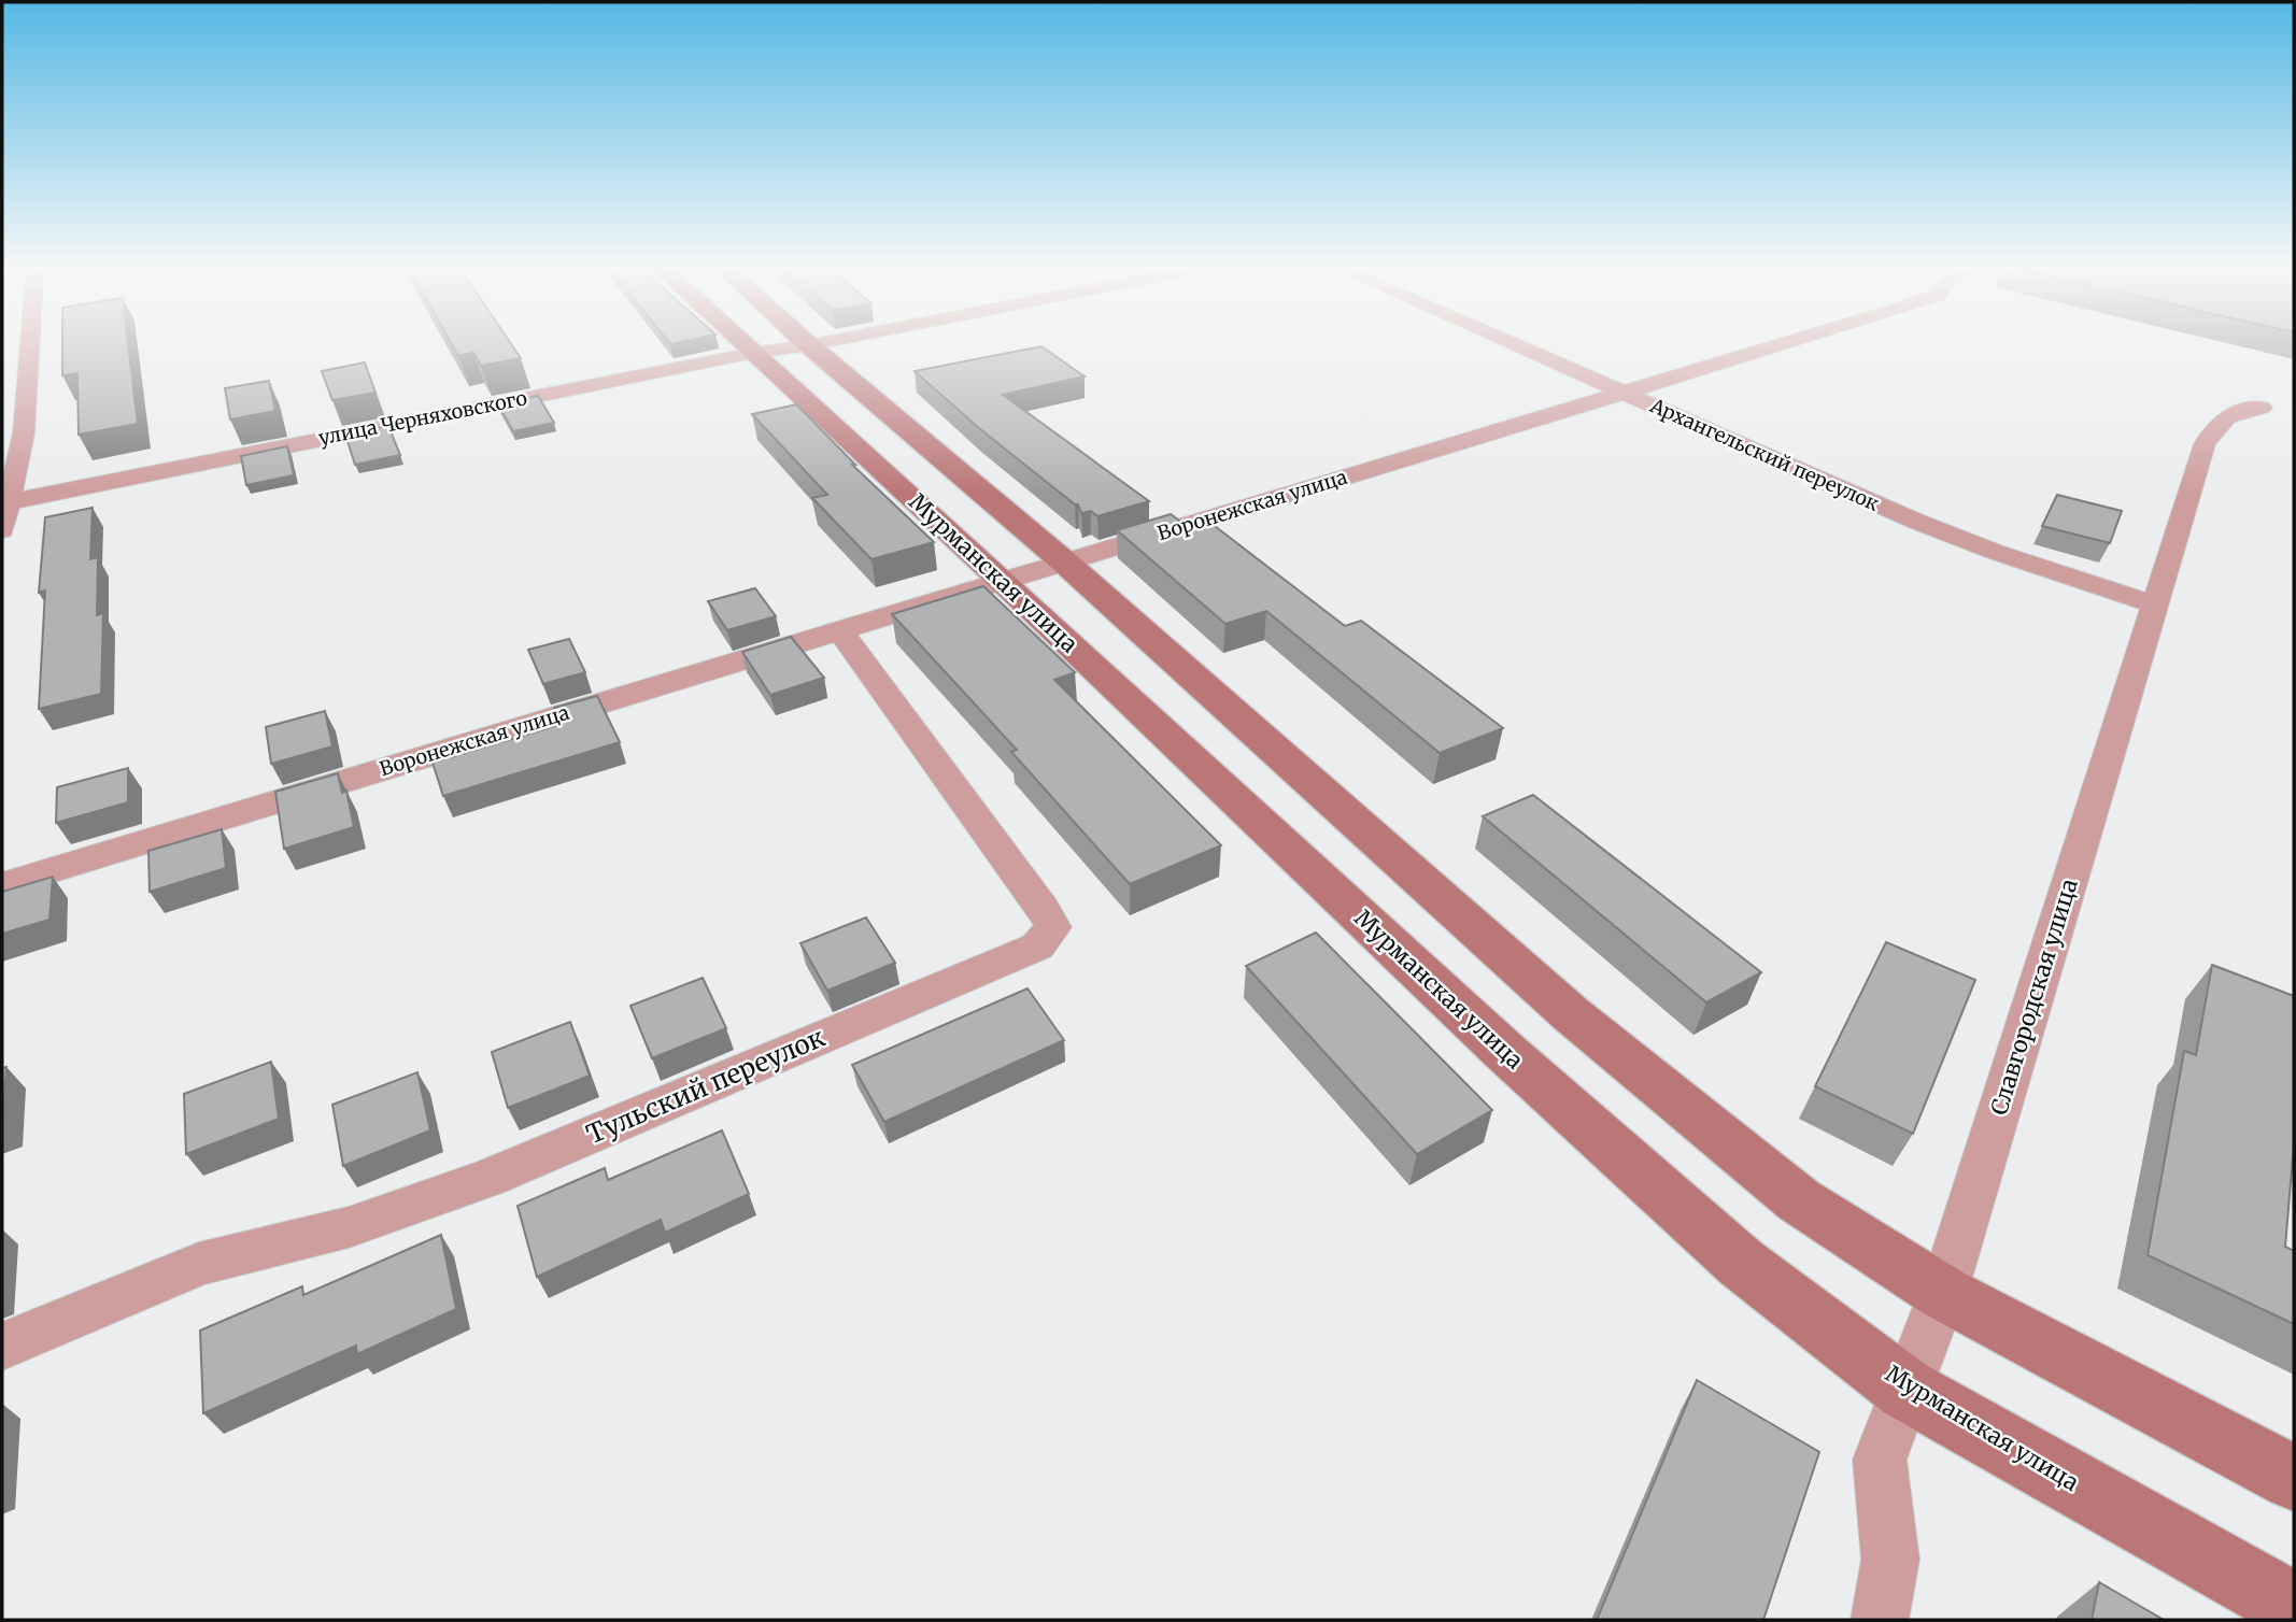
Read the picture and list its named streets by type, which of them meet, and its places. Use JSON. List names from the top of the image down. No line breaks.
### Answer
{"streets":{"main road":["Мурманская улица"],"street":["улица Черняховского","Архангельский переулок","Воронежская улица","Славгородская улица","Тульский переулок"]},"crossings":[["улица Черняховского","Мурманская улица"],["Архангельский переулок","Воронежская улица"],["Архангельский переулок","Славгородская улица"],["Воронежская улица","Мурманская улица"],["Воронежская улица","Тульский переулок"],["Мурманская улица","Славгородская улица"]]}
